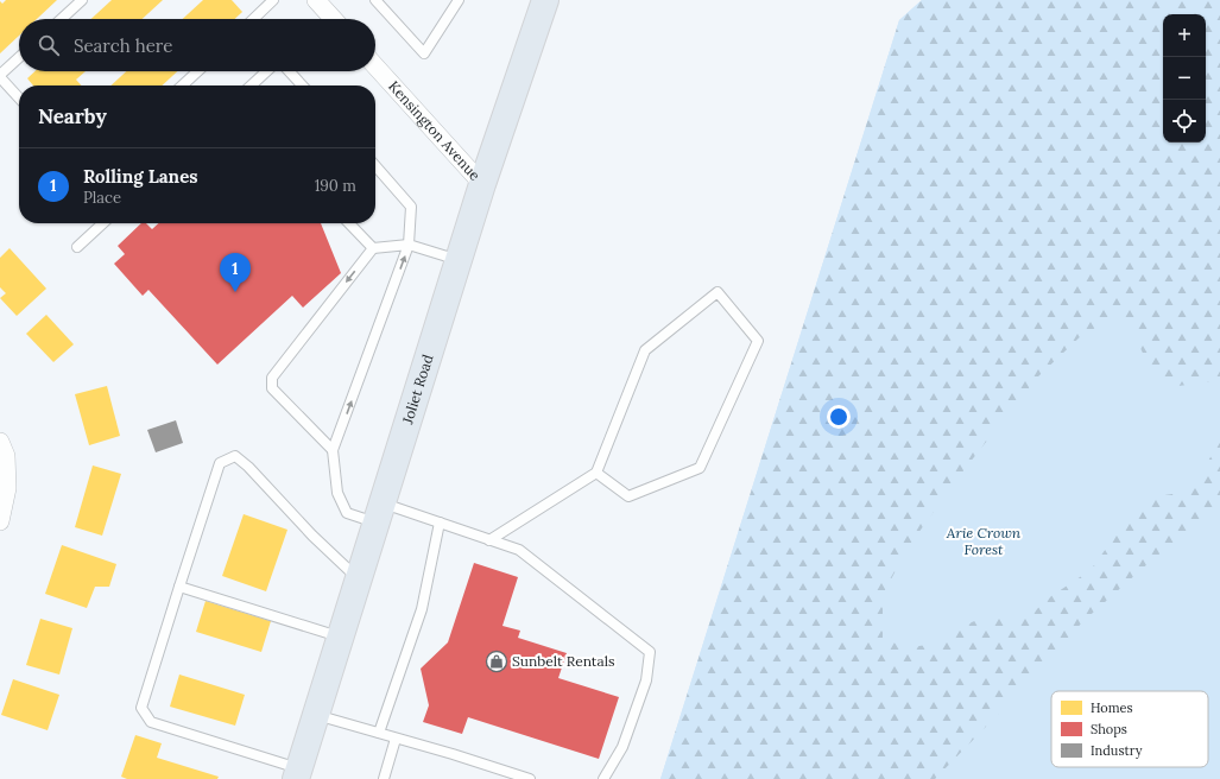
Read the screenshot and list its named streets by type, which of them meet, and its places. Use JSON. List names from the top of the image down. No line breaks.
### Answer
{"streets":{"main road":["Joliet Road"],"street":["Kensington Avenue"]},"crossings":[["Kensington Avenue","Joliet Road"]],"parks":["Arie Crown Forest"],"places":{"shop":["Sunbelt Rentals"]},"legend":["Homes","Shops","Industry"],"page":{"map_buttons":["+","−"],"search":"Search here","heading":"Nearby","list":[{"mark":"1","name":"Rolling Lanes","note":"Place","value":"190 m"}],"pins":"1"}}
